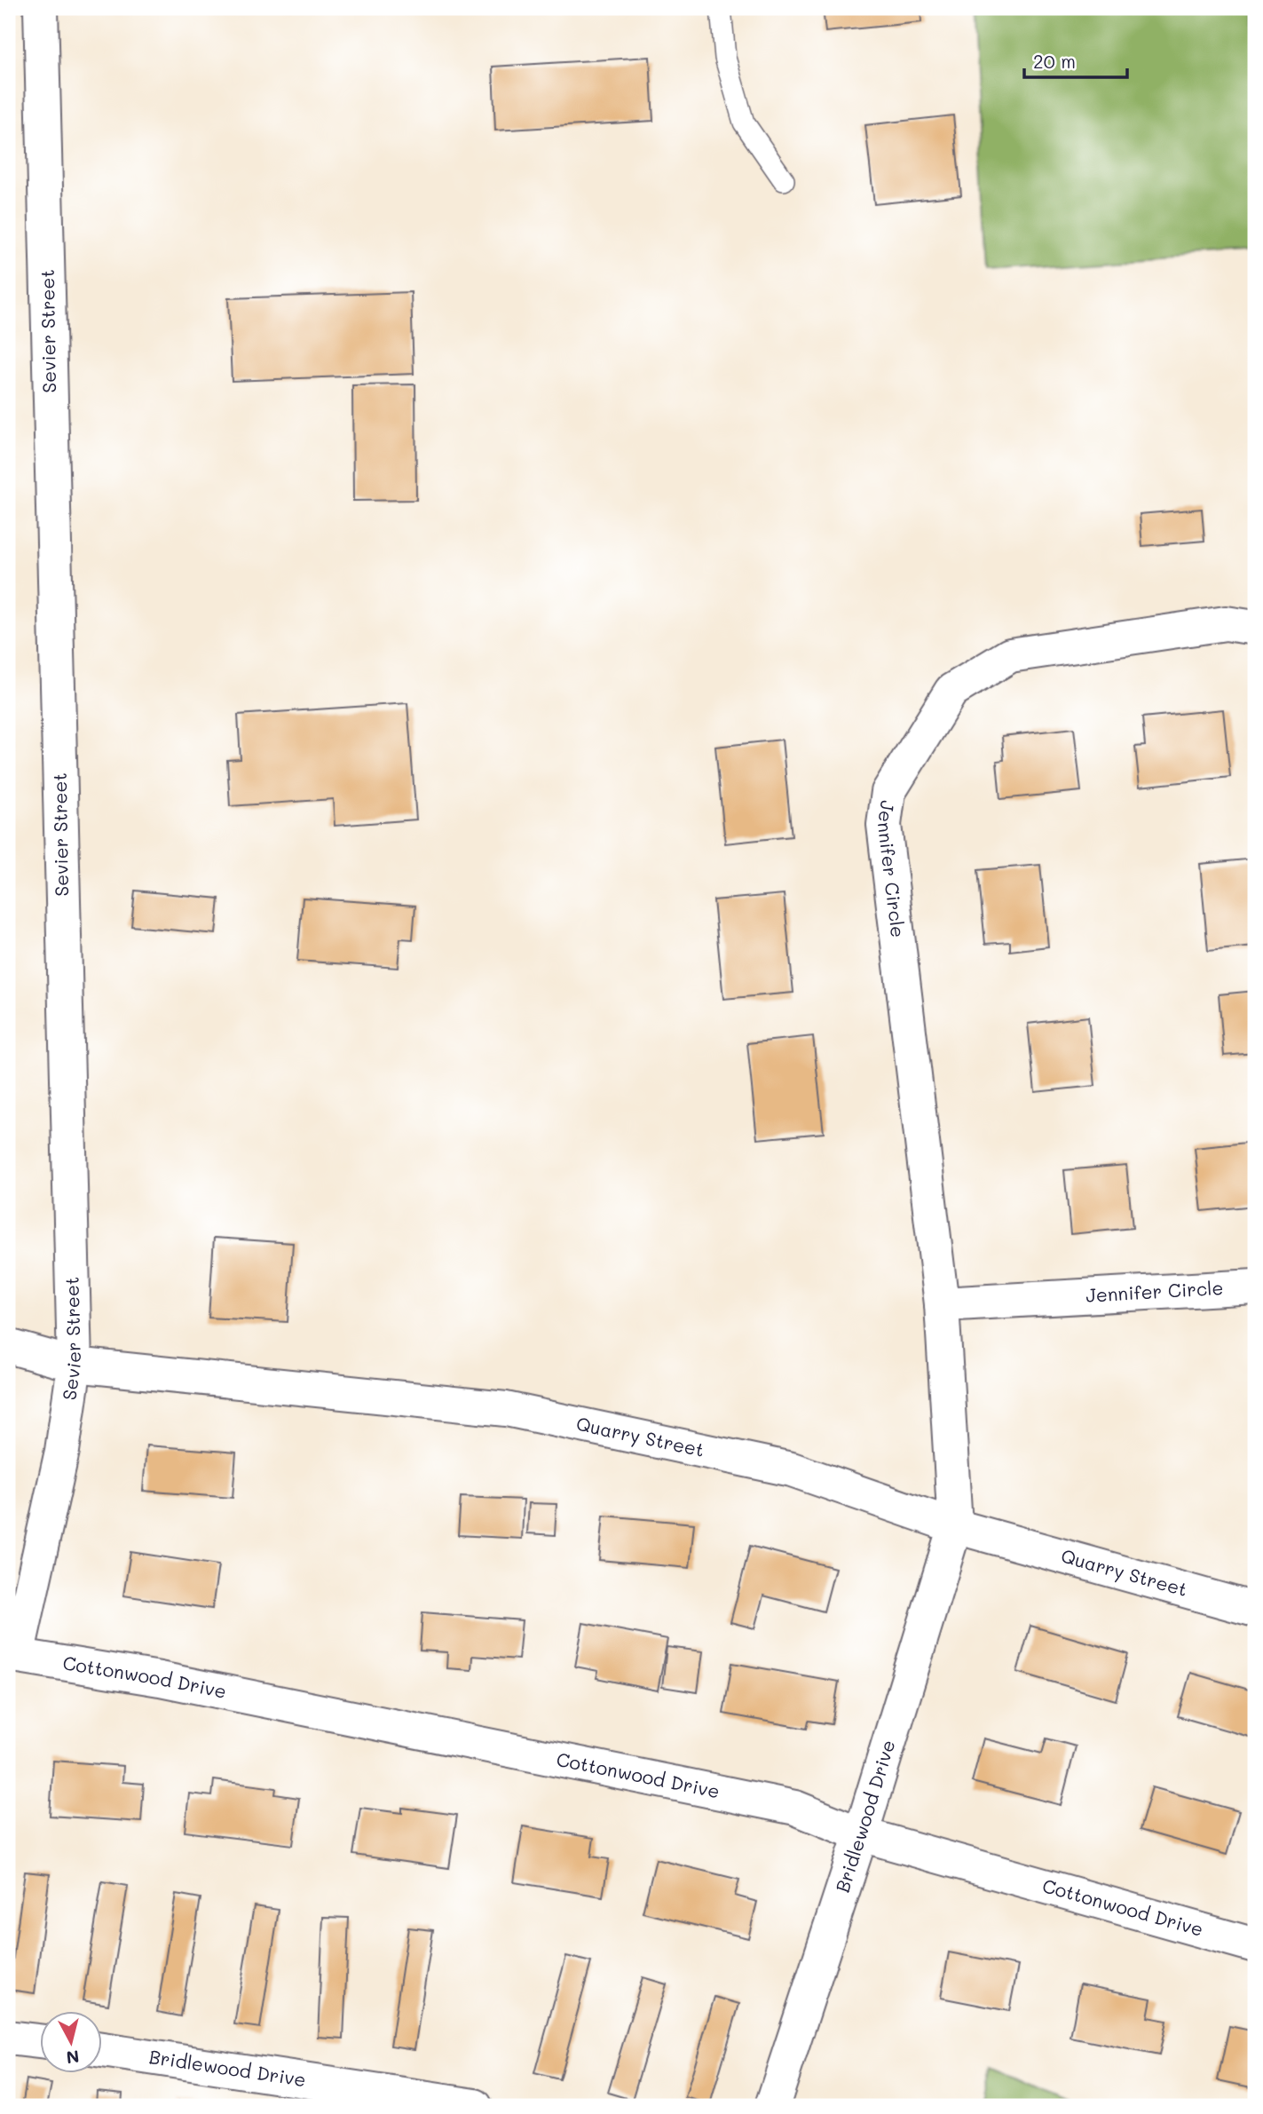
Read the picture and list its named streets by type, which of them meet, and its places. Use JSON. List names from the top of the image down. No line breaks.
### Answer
{"streets":{"street":["Sevier Street","Jennifer Circle","Quarry Street","Cottonwood Drive","Bridlewood Drive"]},"crossings":[["Sevier Street","Quarry Street"],["Sevier Street","Cottonwood Drive"],["Jennifer Circle","Quarry Street"],["Jennifer Circle","Bridlewood Drive"],["Quarry Street","Bridlewood Drive"],["Cottonwood Drive","Bridlewood Drive"]],"scale_bar":"20 m","north":"bottom"}
